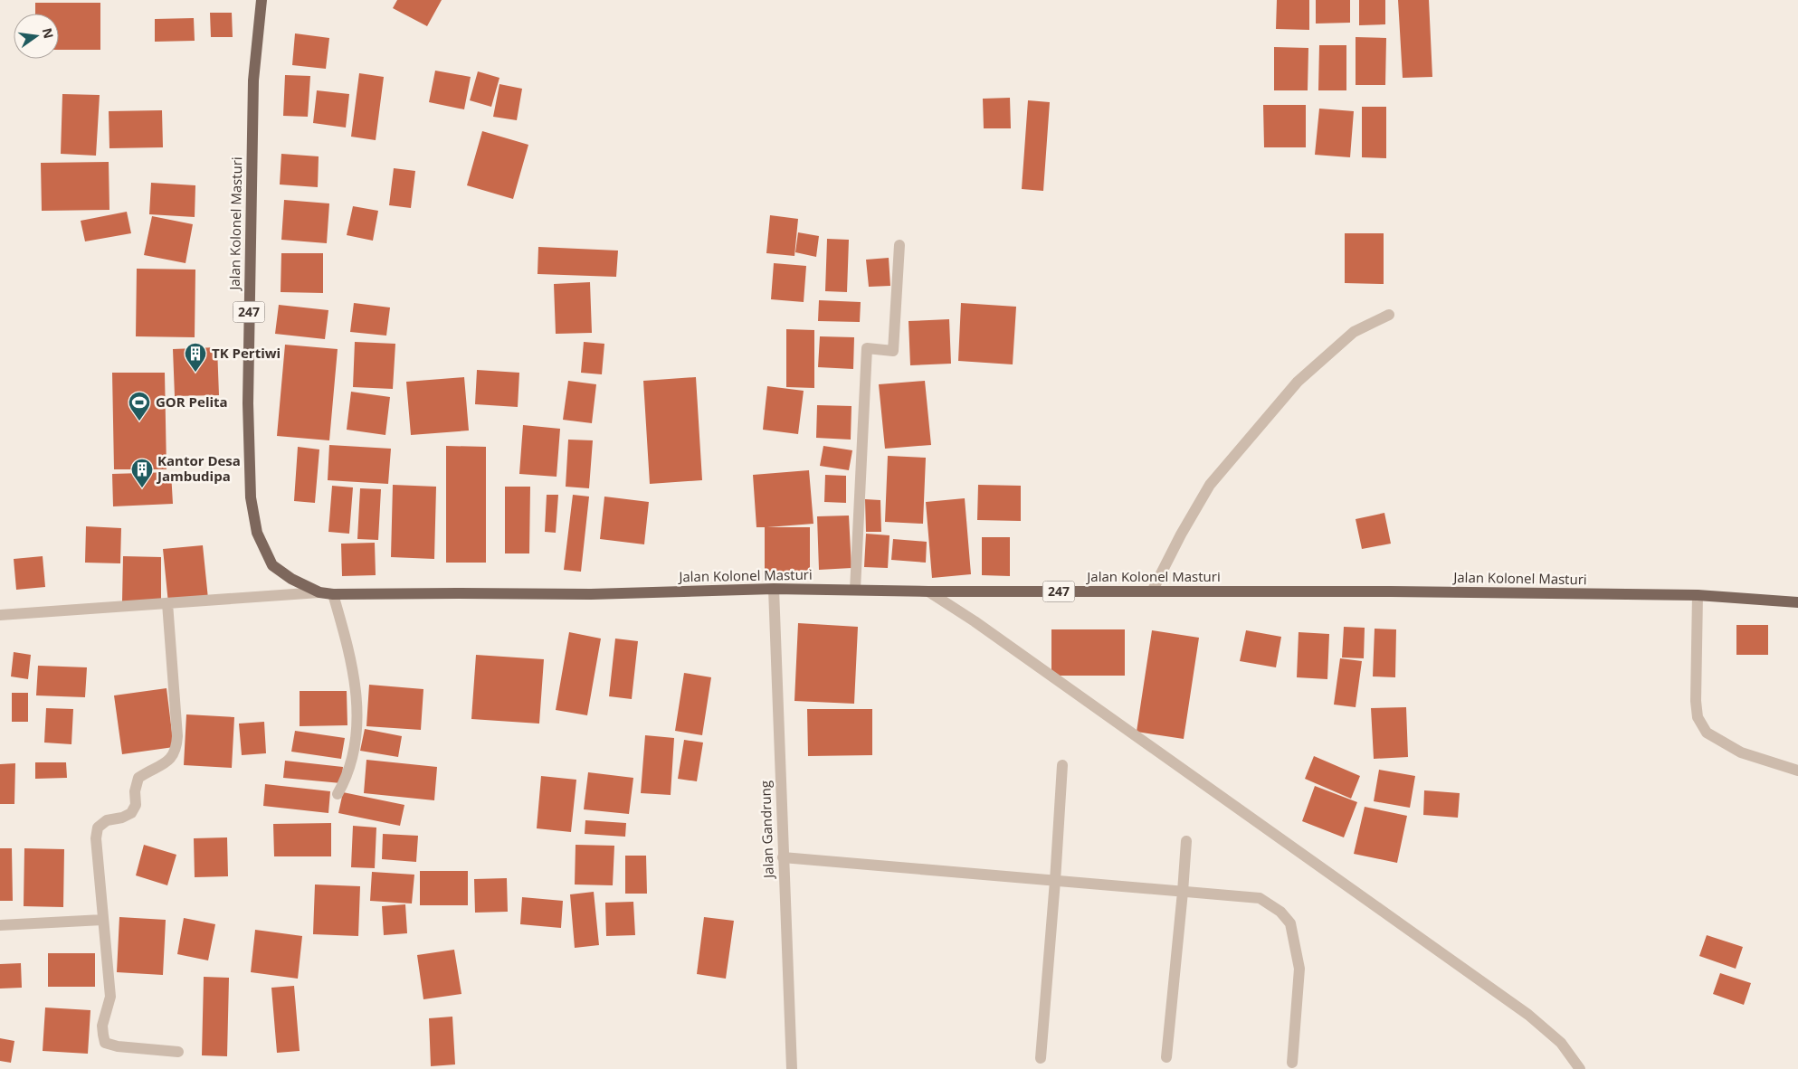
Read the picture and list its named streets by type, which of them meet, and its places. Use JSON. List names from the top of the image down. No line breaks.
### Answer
{"streets":{"main road":["Jalan Kolonel Masturi","247"],"street":["Jalan Gandrung"]},"crossings":[["Jalan Kolonel Masturi","Jalan Gandrung"]],"places":{"building":["TK Pertiwi","Kantor Desa Jambudipa"],"sports":["GOR Pelita"]},"north":"right"}
